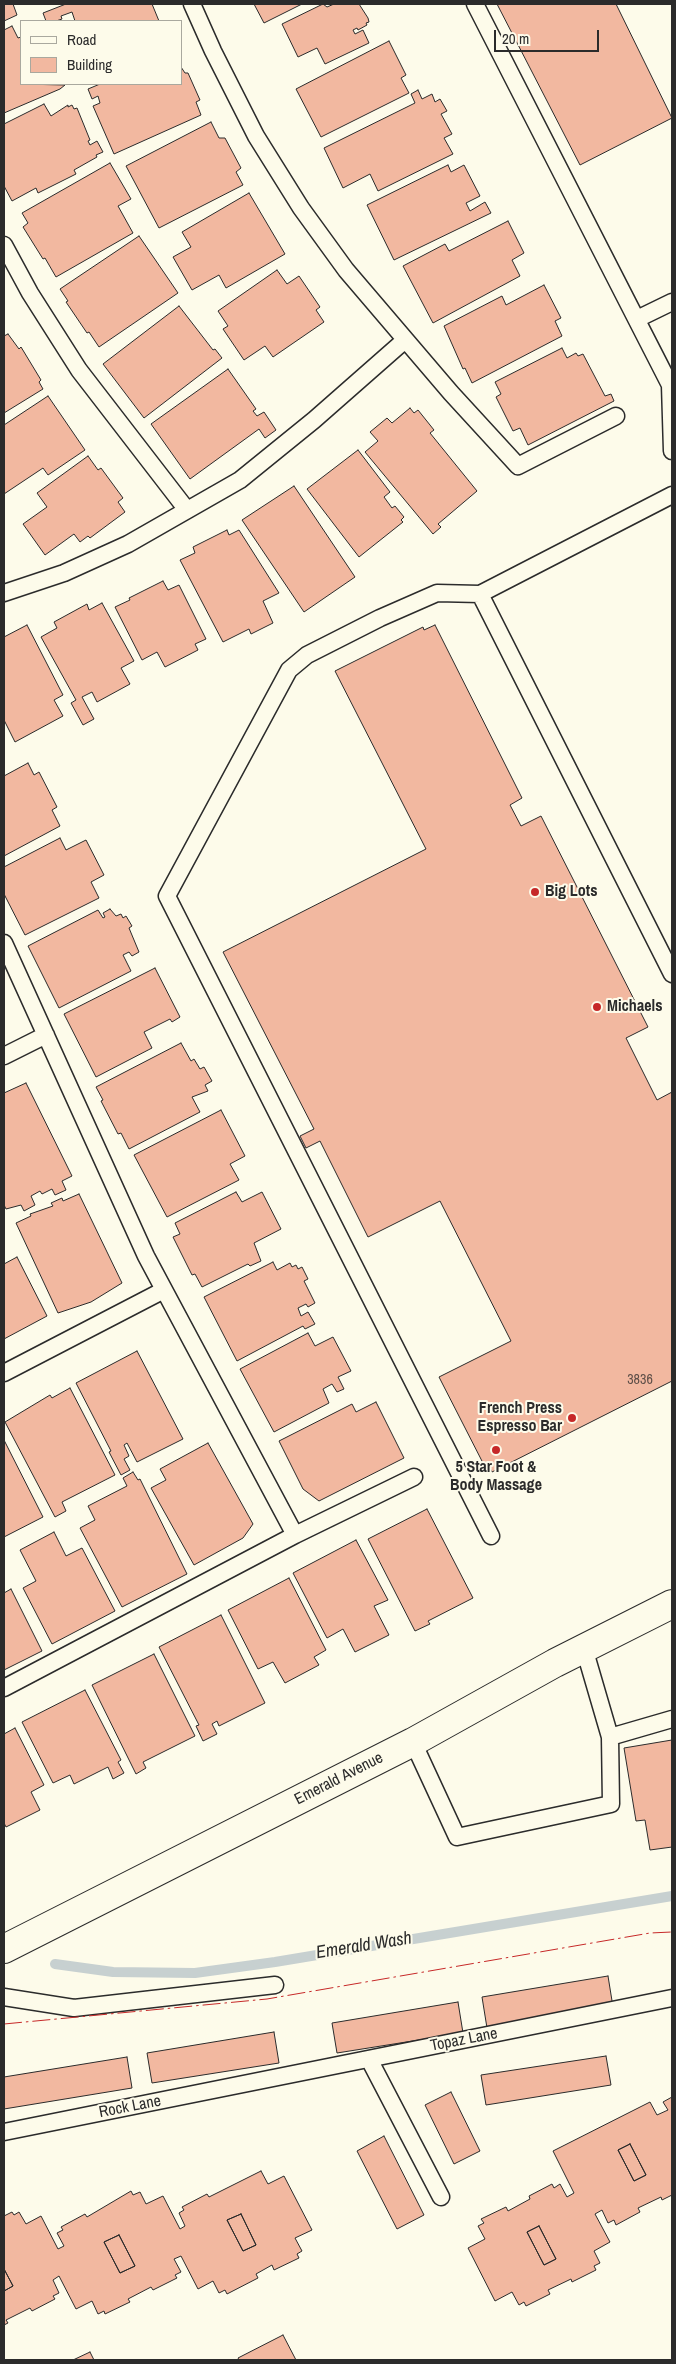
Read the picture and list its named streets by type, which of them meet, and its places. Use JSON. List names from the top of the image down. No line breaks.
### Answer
{"streets":{"street":["Emerald Avenue"],"lane":["Topaz Lane","Rock Lane"]},"crossings":[["Topaz Lane","Rock Lane"]],"water":["Emerald Wash"],"places":["Big Lots","Michaels","French Press Espresso Bar","5 Star Foot & Body Massage"],"house_numbers":["3836"],"legend":["Road","Building"],"scale_bar":"20 m"}
